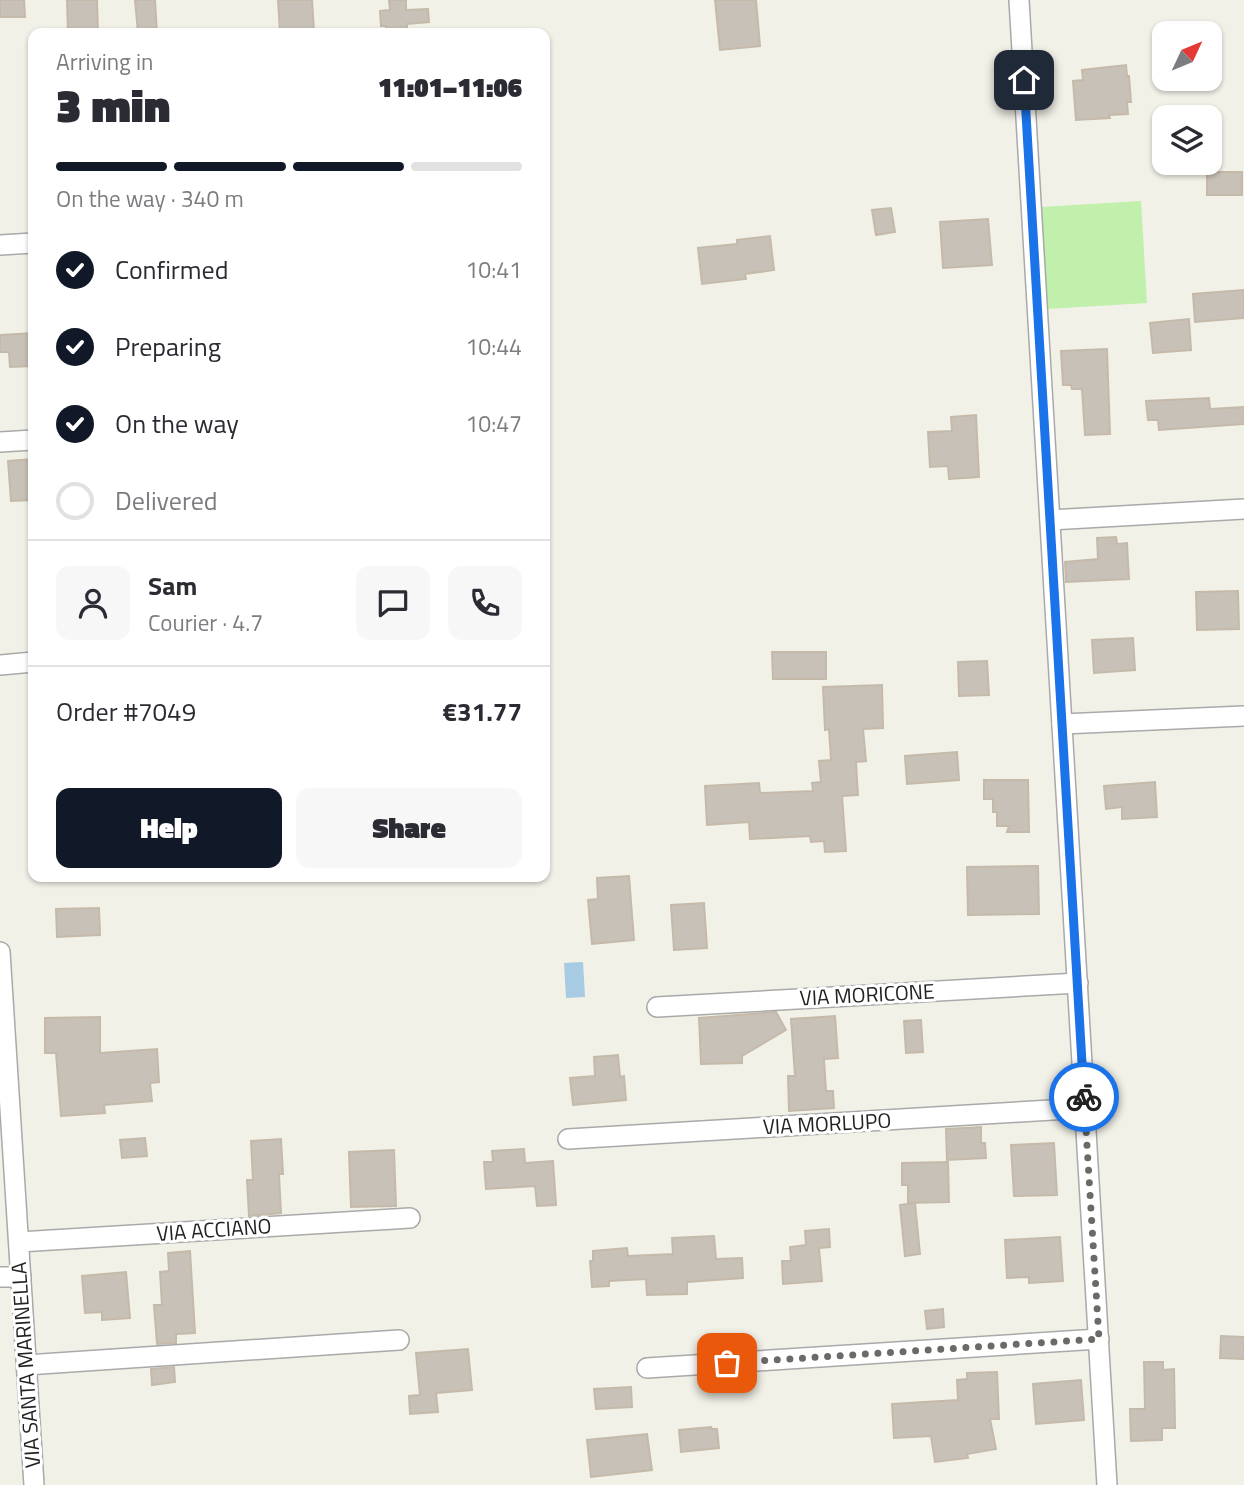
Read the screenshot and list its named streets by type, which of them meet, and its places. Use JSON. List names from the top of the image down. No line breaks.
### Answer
{"streets":{"street":["VIA MORICONE","VIA MORLUPO","VIA ACCIANO","VIA SANTA MARINELLA"]},"crossings":[["VIA ACCIANO","VIA SANTA MARINELLA"]],"north":"top right","page":{"heading":["3 min","Arriving in","11:01–11:06"],"panel":["Sam","Courier · 4.7","Order #7049","€31.77"],"bar":"On the way · 340 m","list":[["Confirmed","10:41"],["Preparing","10:44"],["On the way","10:47"],"Delivered"],"buttons":["Help","Share"]}}
